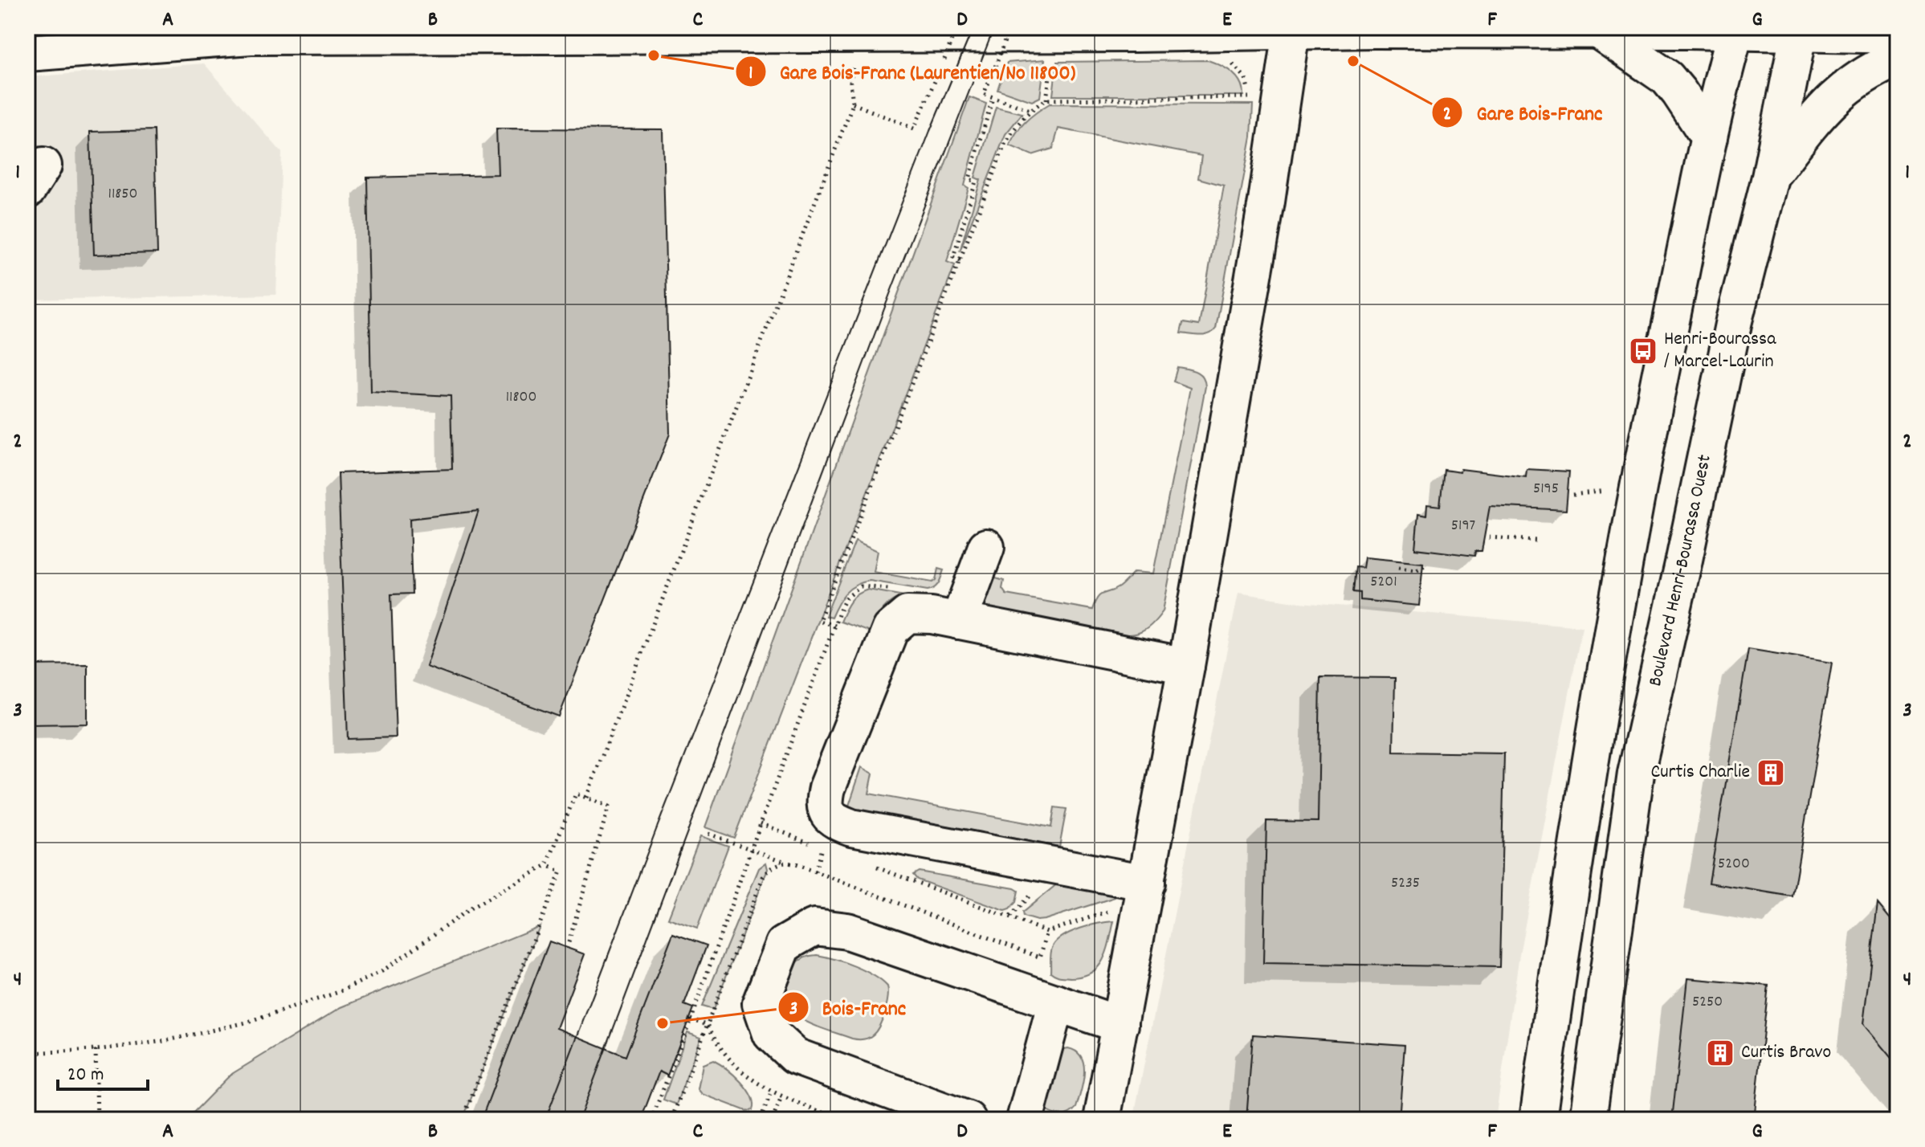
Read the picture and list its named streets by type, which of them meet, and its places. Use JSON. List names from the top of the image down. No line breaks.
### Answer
{"streets":{"main road":["Boulevard Henri-Bourassa Ouest"]},"places":{"other":["Gare Bois-Franc (Laurentien/No 11800)","Gare Bois-Franc","Bois-Franc"],"bus stop":["Henri-Bourassa / Marcel-Laurin"],"building":["Curtis Charlie","Curtis Bravo"]},"house_numbers":["11850","11800","5195","5197","5201","5200","5235","5250"],"scale_bar":"20 m","grid":{"columns":["A","B","C","D","E","F","G"],"rows":["1","2","3","4"]}}
